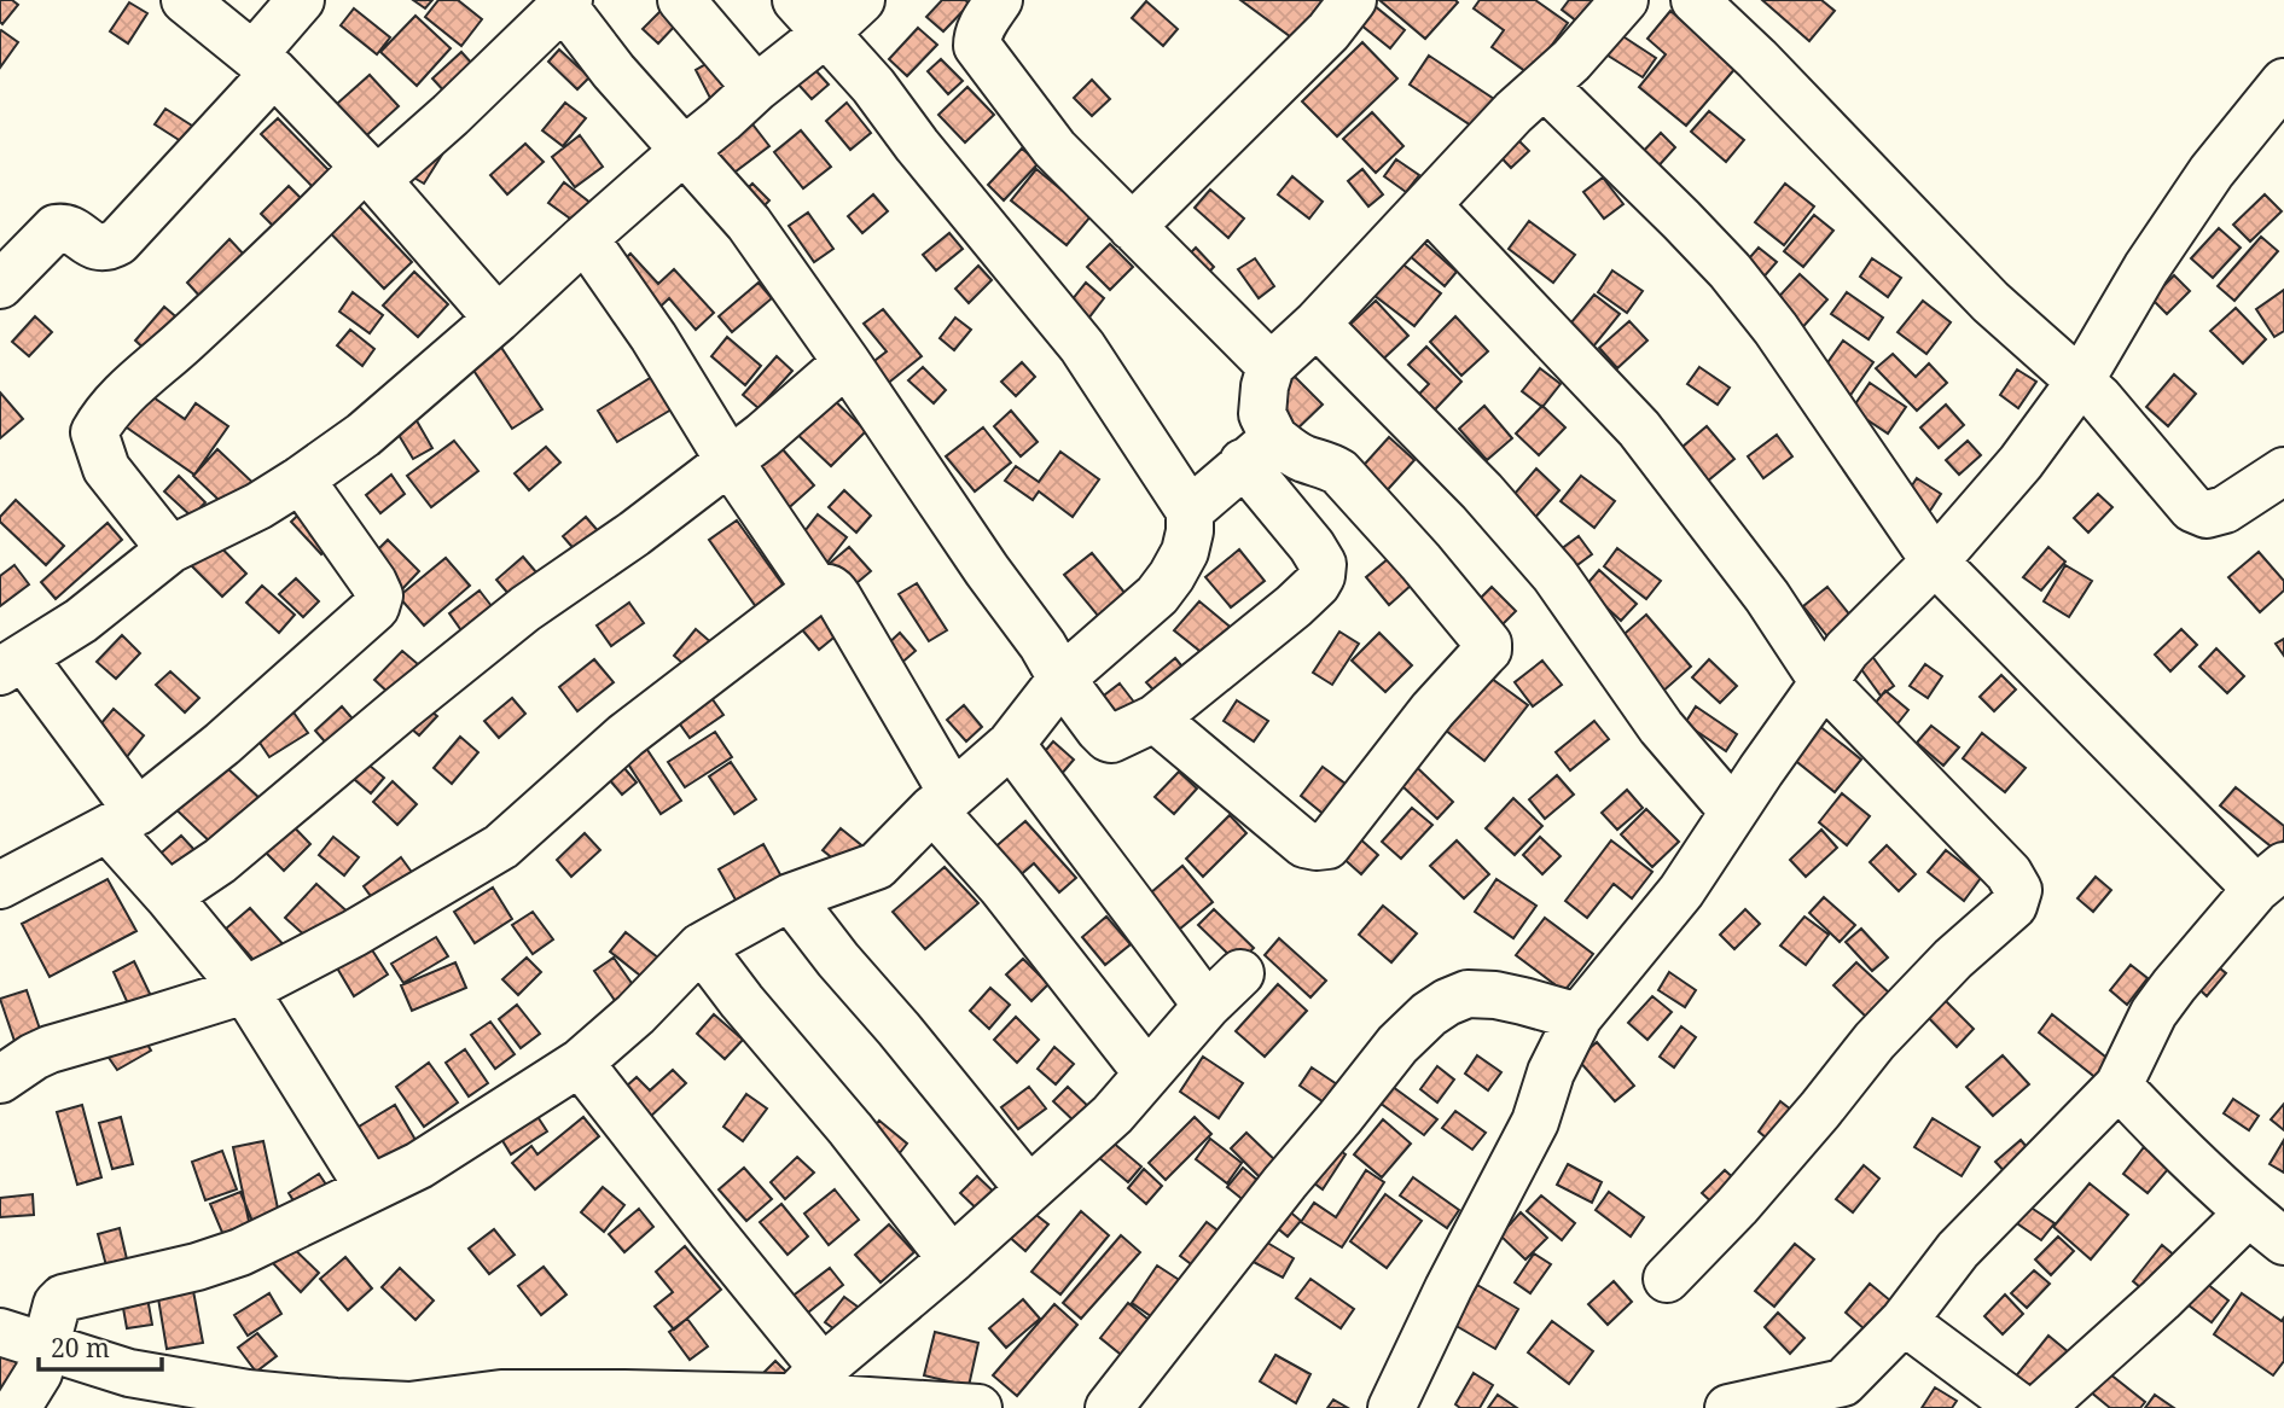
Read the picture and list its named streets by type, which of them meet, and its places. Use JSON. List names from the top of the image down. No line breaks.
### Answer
{"scale_bar":"20 m"}
